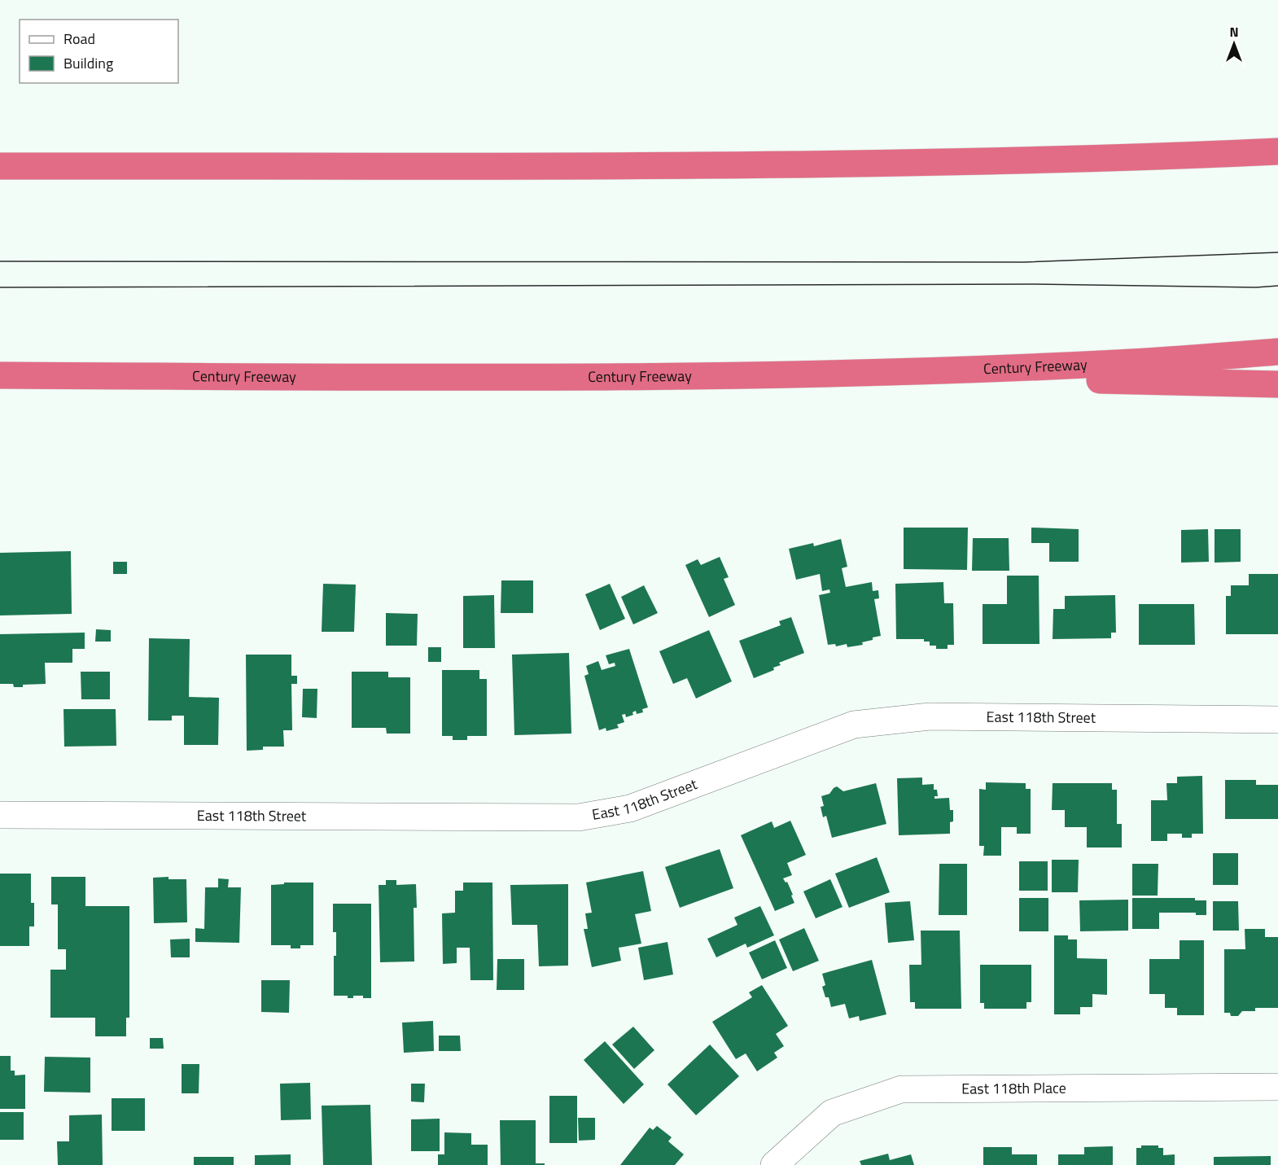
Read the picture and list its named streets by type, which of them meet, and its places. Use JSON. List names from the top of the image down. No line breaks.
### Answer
{"streets":{"highway":["Century Freeway"],"street":["East 118th Street","East 118th Place"]},"legend":["Road","Building"],"north":"top"}
